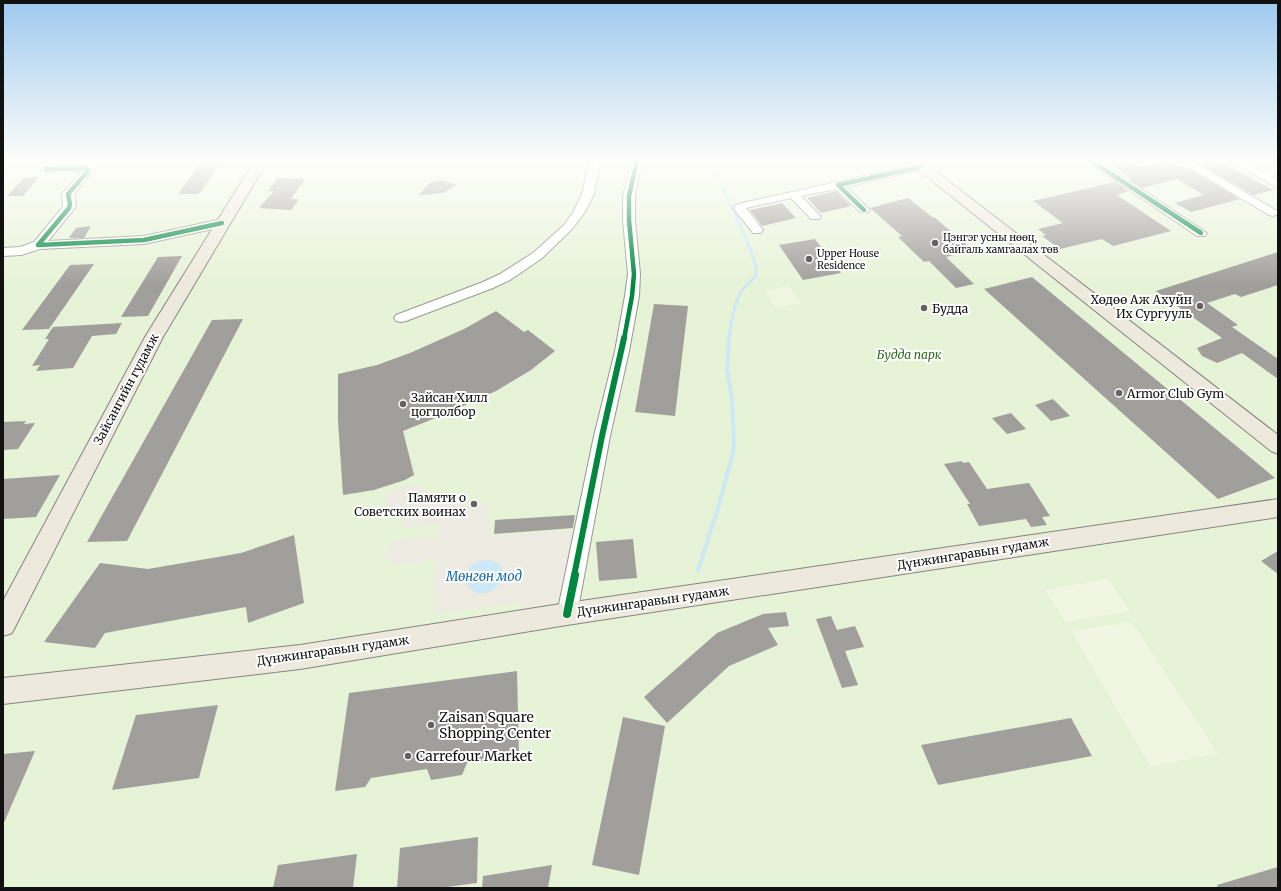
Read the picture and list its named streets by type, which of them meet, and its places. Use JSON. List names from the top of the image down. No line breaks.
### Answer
{"streets":{"main road":["Зайсангийн гудамж","Дүнжингаравын гудамж"]},"water":["Мөнгөн мод"],"parks":["Будда парк"],"places":["Цэнгэг усны нөөц, байгаль хамгаалах төв","Upper House Residence","Хөдөө Аж Ахуйн Их Сургууль","Будда","Armor Club Gym","Зайсан Хилл цогцолбор","Памяти о Советских воинах","Zaisan Square Shopping Center","Carrefour Market"]}
